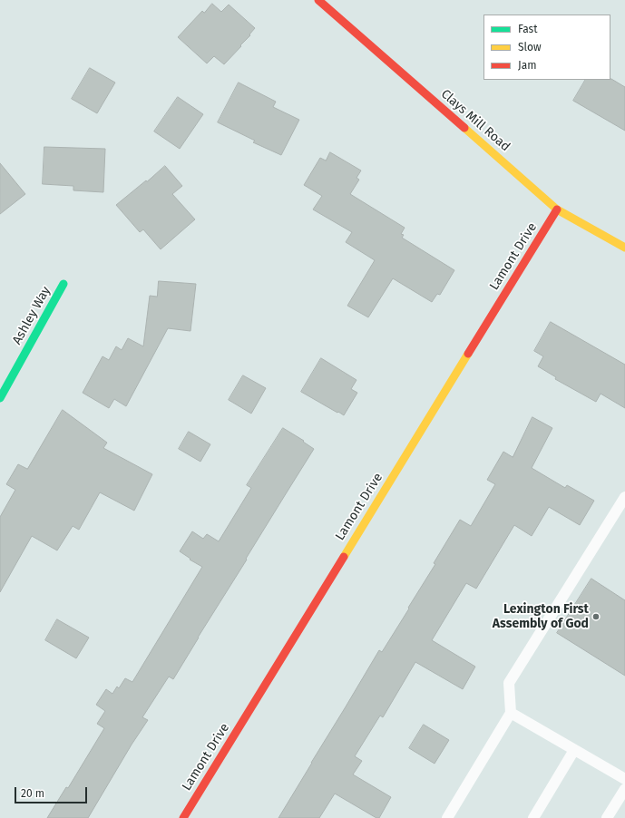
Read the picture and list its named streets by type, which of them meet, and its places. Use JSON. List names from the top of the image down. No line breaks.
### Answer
{"streets":{"street":["Clays Mill Road","Lamont Drive","Ashley Way"]},"crossings":[["Clays Mill Road","Lamont Drive"]],"places":["Lexington First Assembly of God"],"legend":["Fast","Slow","Jam"],"scale_bar":"20 m"}
